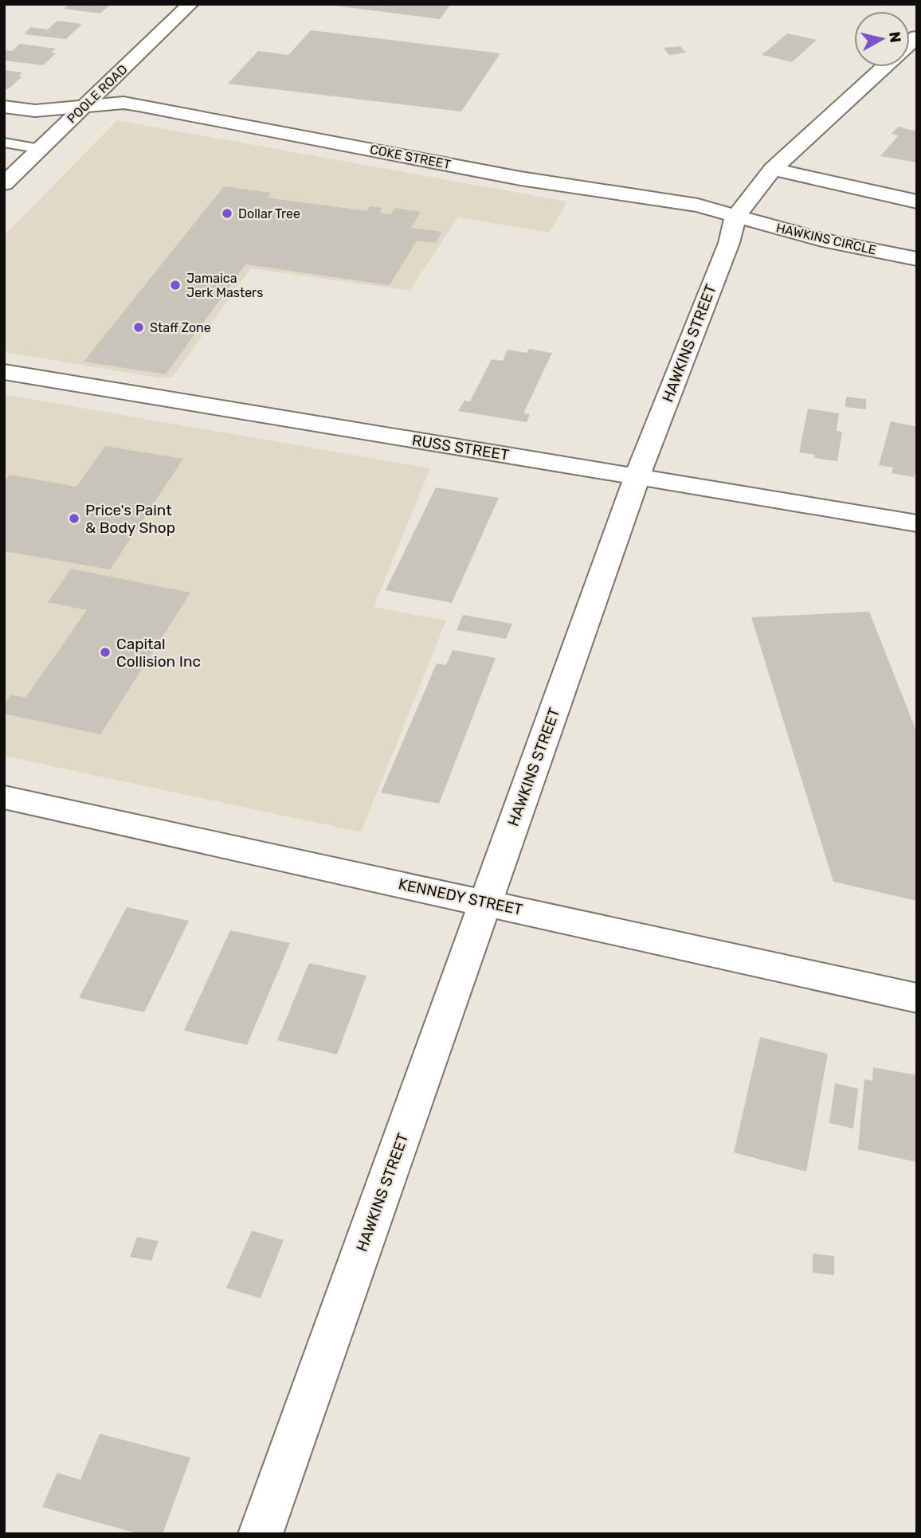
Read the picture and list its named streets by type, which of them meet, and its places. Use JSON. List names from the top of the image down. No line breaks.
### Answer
{"streets":{"street":["POOLE ROAD","COKE STREET","HAWKINS CIRCLE","HAWKINS STREET","RUSS STREET","KENNEDY STREET"]},"crossings":[["POOLE ROAD","COKE STREET"],["COKE STREET","HAWKINS CIRCLE"],["COKE STREET","HAWKINS STREET"],["HAWKINS CIRCLE","HAWKINS STREET"],["HAWKINS STREET","RUSS STREET"],["HAWKINS STREET","KENNEDY STREET"]],"places":["Dollar Tree","Jamaica Jerk Masters","Staff Zone","Price's Paint & Body Shop","Capital Collision Inc"],"north":"right"}
